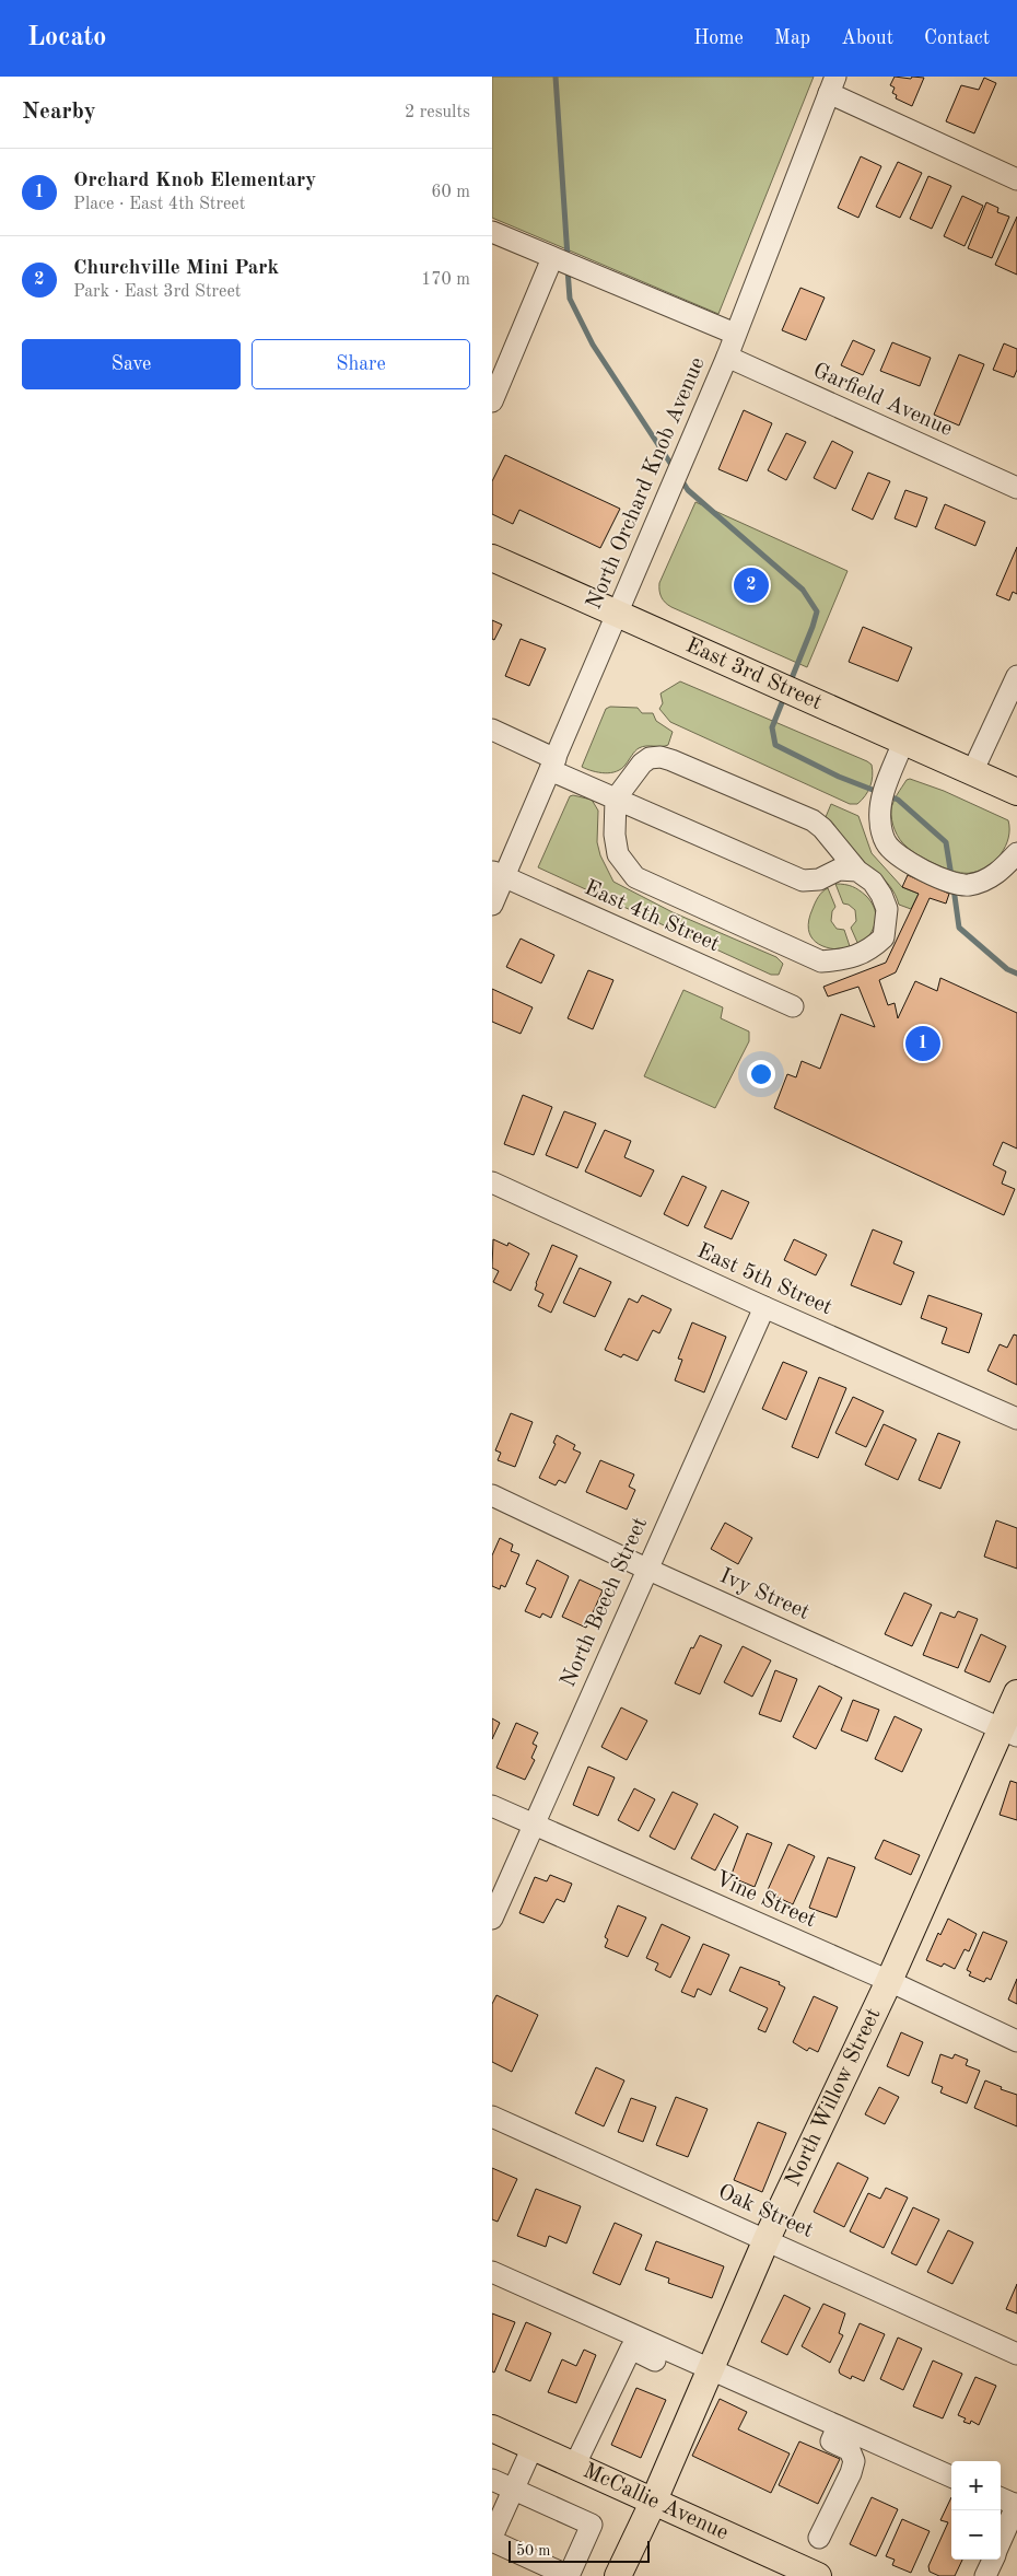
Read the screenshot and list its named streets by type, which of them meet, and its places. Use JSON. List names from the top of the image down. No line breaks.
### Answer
{"streets":{"main road":["East 3rd Street","North Willow Street","McCallie Avenue"],"street":["Garfield Avenue","North Orchard Knob Avenue","East 4th Street","East 5th Street","Ivy Street","North Beech Street","Vine Street","Oak Street"]},"crossings":[["Garfield Avenue","North Orchard Knob Avenue"],["North Orchard Knob Avenue","East 3rd Street"],["North Orchard Knob Avenue","East 4th Street"],["East 5th Street","North Beech Street"],["Ivy Street","North Beech Street"],["Ivy Street","North Willow Street"],["North Beech Street","Vine Street"],["Vine Street","North Willow Street"],["North Willow Street","Oak Street"],["North Willow Street","McCallie Avenue"]],"scale_bar":"50 m","page":{"header":"Locato","nav":["Home","Map","About","Contact"],"heading":["Nearby","2 results"],"list":[{"mark":"1","name":"Orchard Knob Elementary","note":"Place · East 4th Street","value":"60 m"},{"mark":"2","name":"Churchville Mini Park","note":"Park · East 3rd Street","value":"170 m"}],"buttons":["Save","Share"],"pins":["2","1"],"map_buttons":["+","−"],"scale":"50 m"}}
